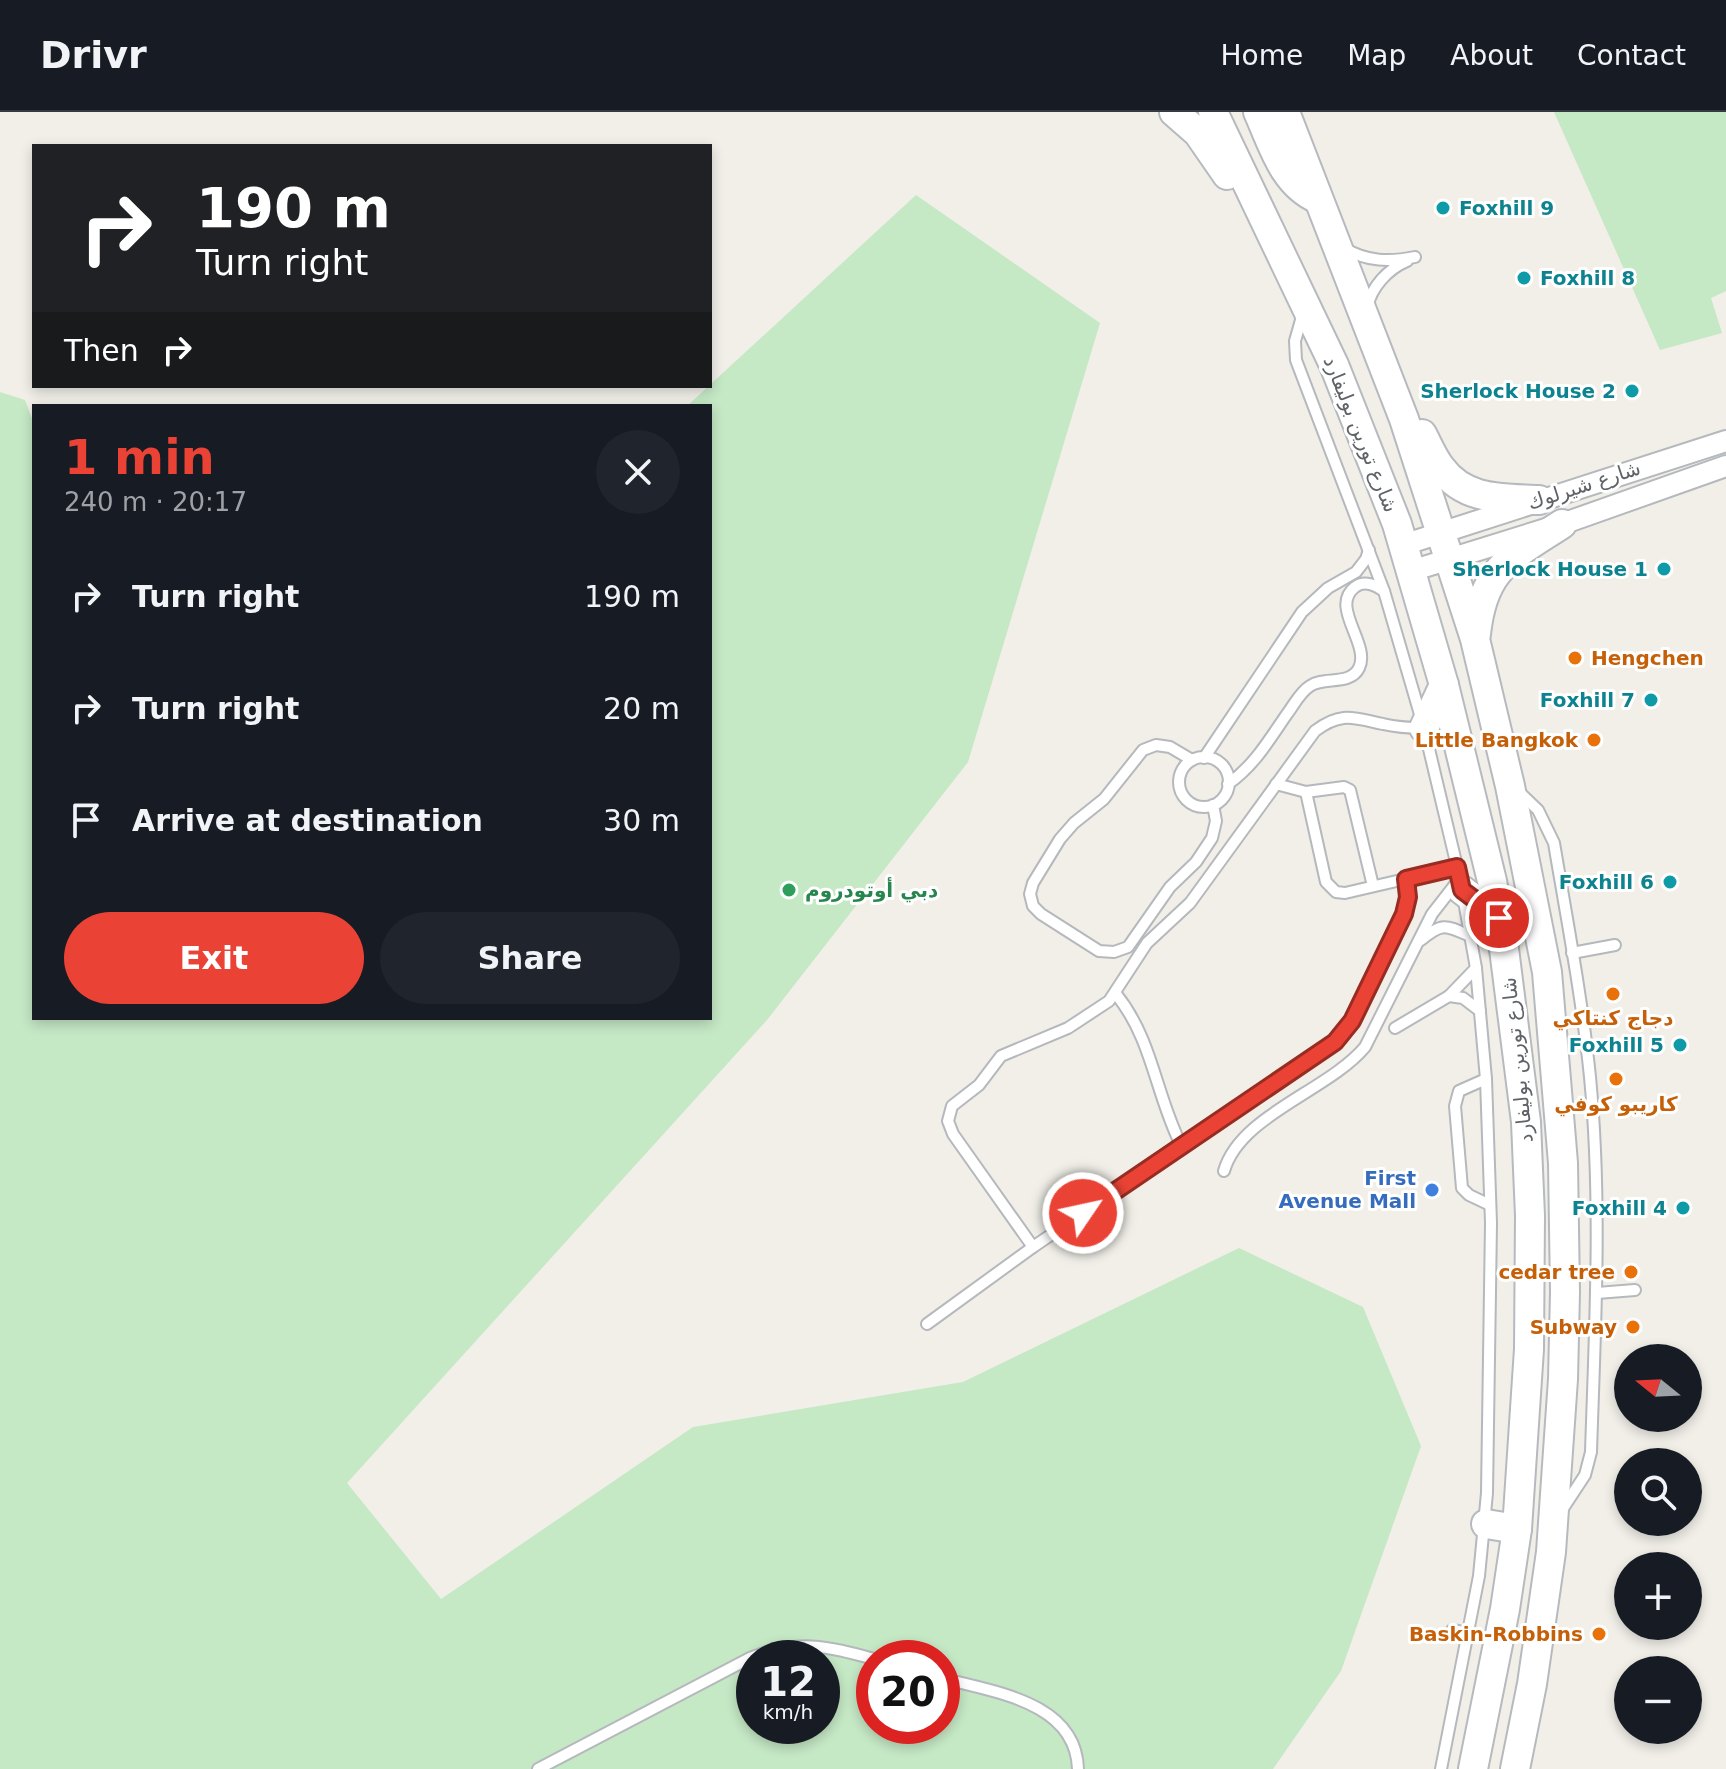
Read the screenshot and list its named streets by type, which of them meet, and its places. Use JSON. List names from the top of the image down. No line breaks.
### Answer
{"streets":{"main road":["شارع تورين بوليفارد"],"street":["شارع شيرلوك"]},"crossings":[["شارع تورين بوليفارد","شارع شيرلوك"]],"places":["Foxhill 9","Foxhill 8","Sherlock House 2","Sherlock House 1","Hengchen","Foxhill 7","Little Bangkok","Foxhill 6","دبي أوتودروم","دجاج كنتاكي","Foxhill 5","كاريبو كوفي","First Avenue Mall","Foxhill 4","cedar tree","Subway","Baskin-Robbins"],"north":"left","page":{"header":"Drivr","nav":["Home","Map","About","Contact"],"turn":["190 m","Turn right"],"then":"Then","heading":["1 min","240 m · 20:17"],"list":[{"name":"Turn right","value":"190 m"},{"name":"Turn right","value":"20 m"},{"name":"Arrive at destination","value":"30 m"}],"buttons":["Exit","Share"],"map_buttons":["+","−"],"speed":"12 km/h","limit":"20"}}
